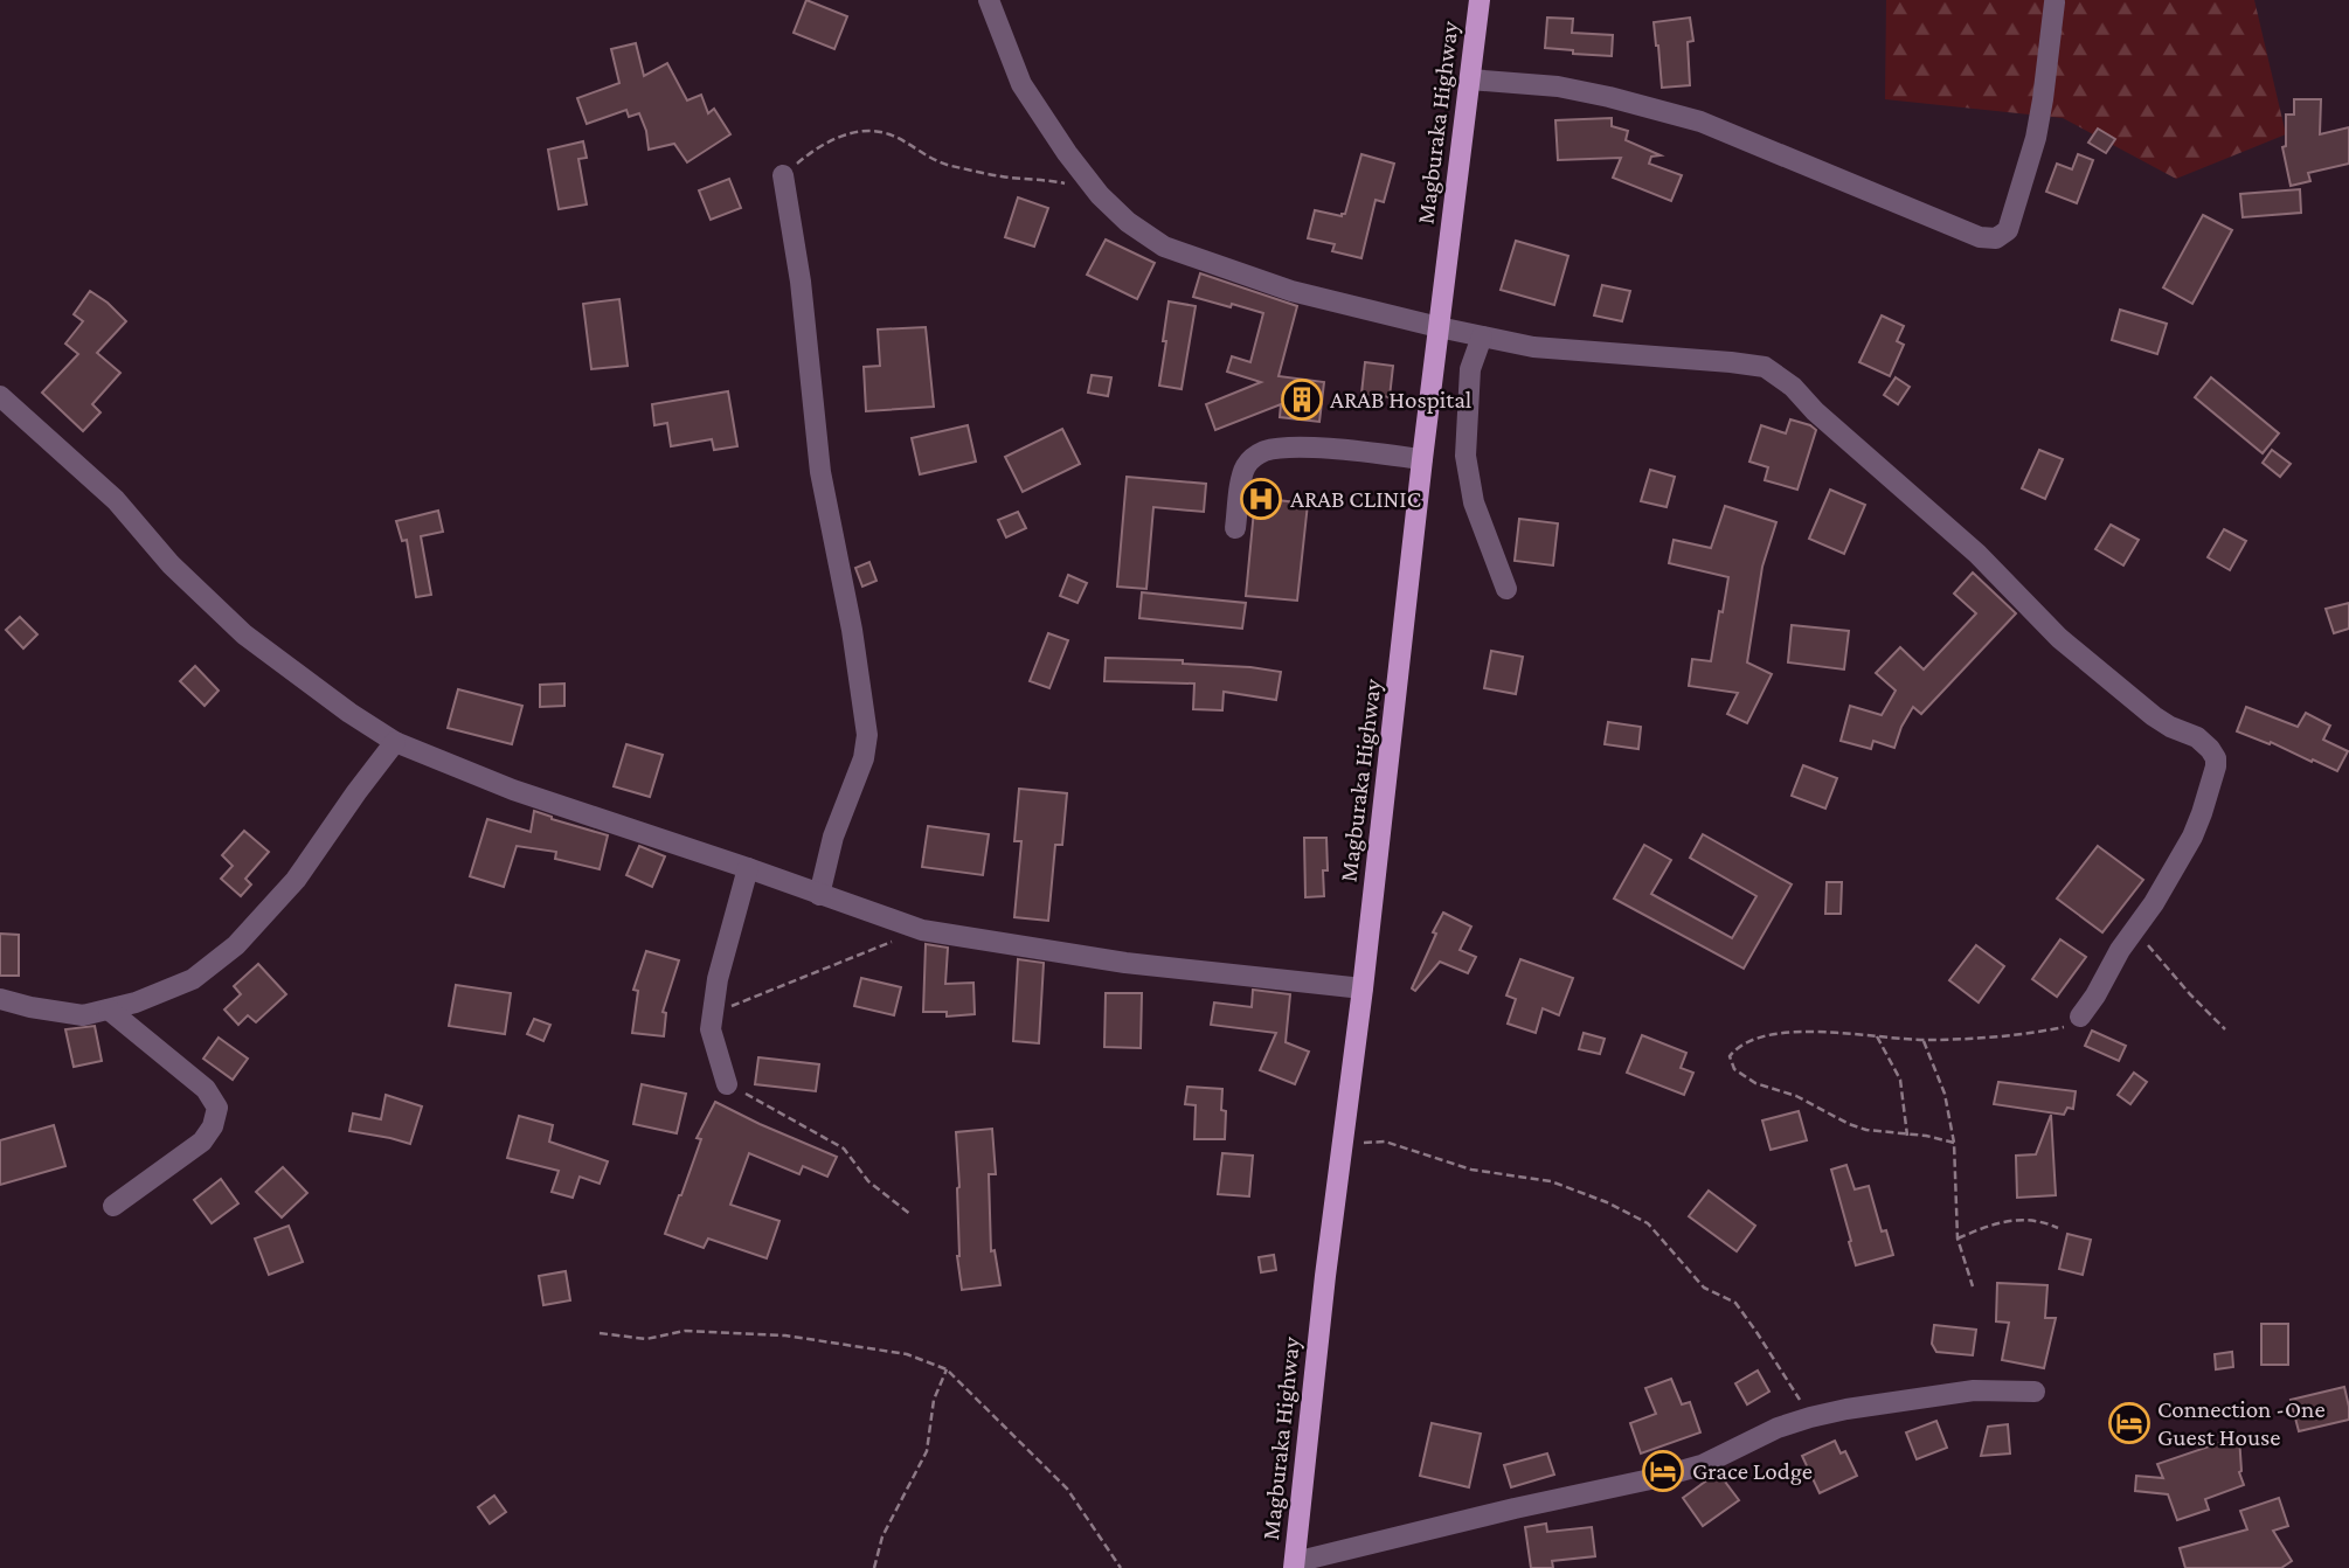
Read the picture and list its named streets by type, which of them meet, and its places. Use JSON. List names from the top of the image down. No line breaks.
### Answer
{"streets":{"main road":["Magburaka Highway"]},"places":{"building":["ARAB Hospital"],"hospital":["ARAB CLINIC"],"hotel":["Connection -One Guest House","Grace Lodge"]}}
